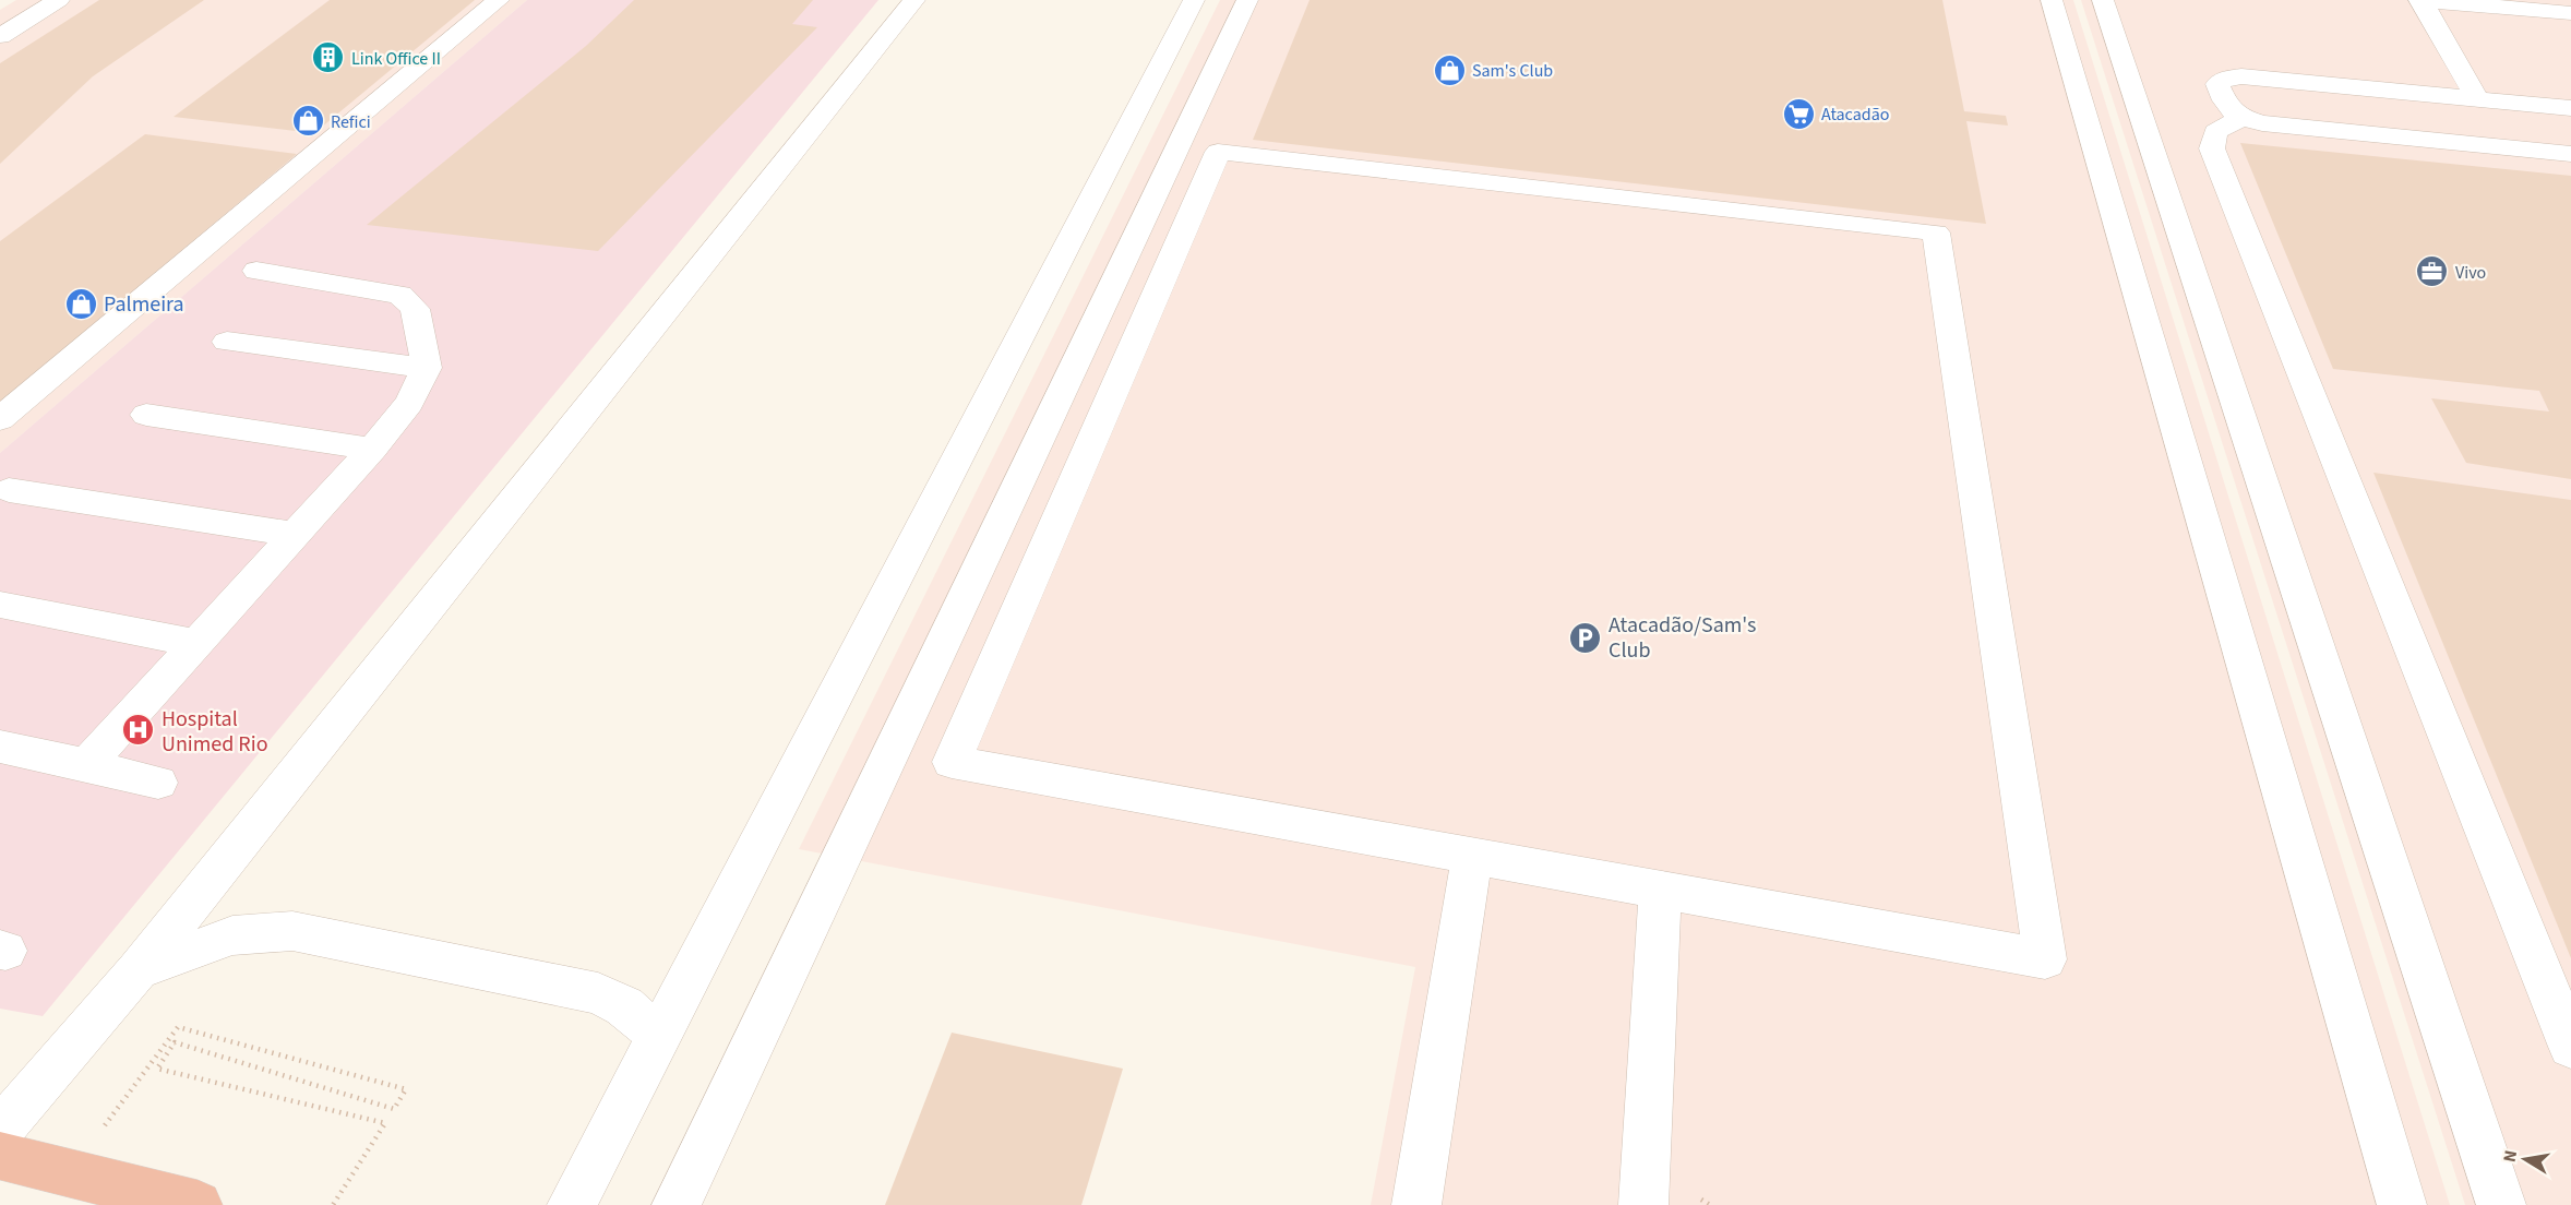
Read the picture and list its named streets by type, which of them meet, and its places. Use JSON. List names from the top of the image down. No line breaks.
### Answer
{"places":{"building":["Link Office II"],"shop":["Sam's Club","Refici","Palmeira"],"supermarket":["Atacadão"],"office":["Vivo"],"parking":["Atacadão/Sam's Club"],"hospital":["Hospital Unimed Rio"]},"north":"left"}
